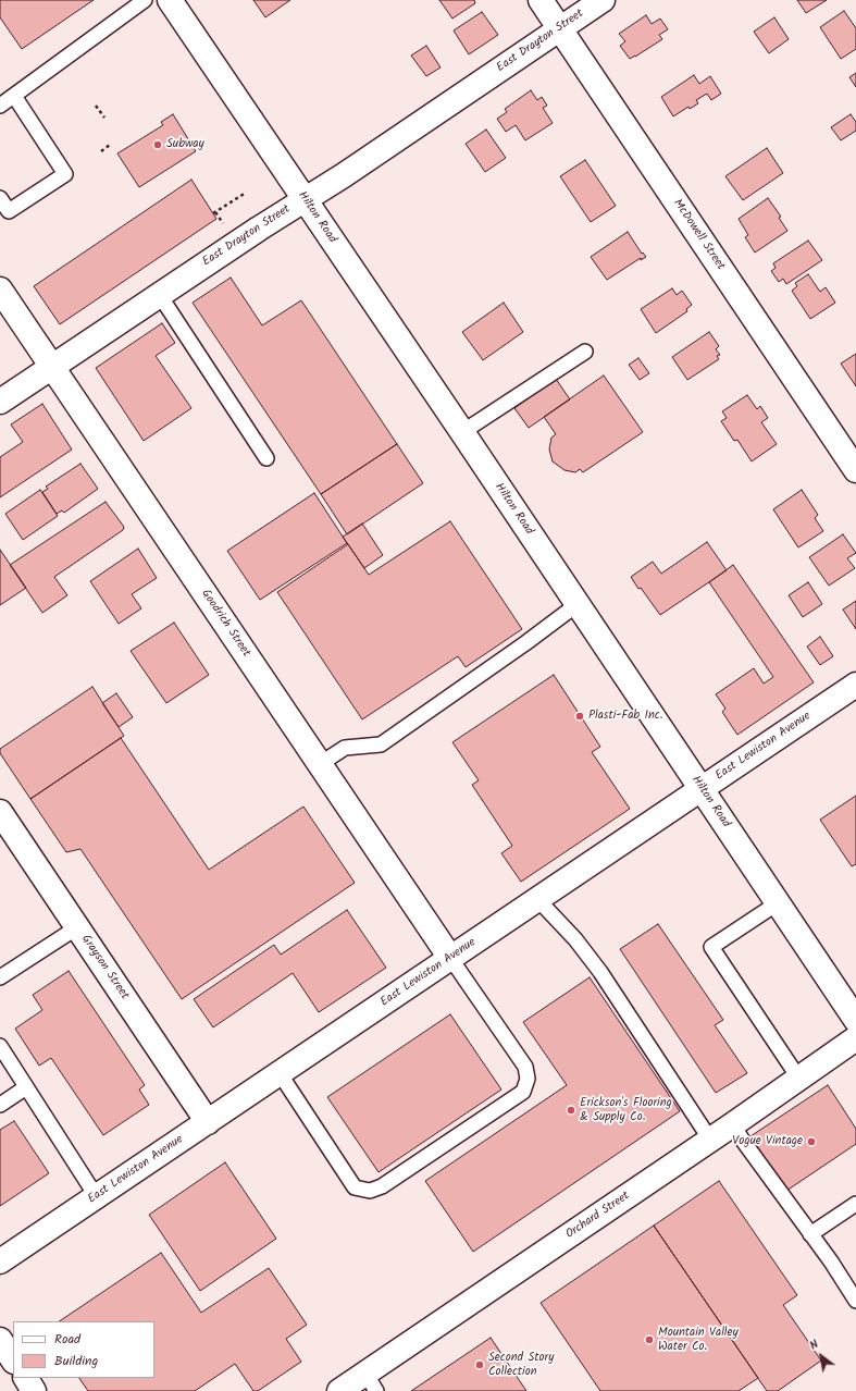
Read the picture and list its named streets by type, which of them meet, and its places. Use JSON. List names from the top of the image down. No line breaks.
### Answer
{"streets":{"street":["East Drayton Street","Hilton Road","McDowell Street","Goodrich Street","East Lewiston Avenue","Grayson Street","Orchard Street"]},"crossings":[["East Drayton Street","Hilton Road"],["East Drayton Street","McDowell Street"],["East Drayton Street","Goodrich Street"],["Hilton Road","East Lewiston Avenue"],["Goodrich Street","East Lewiston Avenue"],["East Lewiston Avenue","Grayson Street"]],"places":["Subway","Plasti-Fab Inc.","Erickson's Flooring & Supply Co.","Vogue Vintage","Mountain Valley Water Co.","Second Story Collection"],"legend":["Road","Building"],"north":"top left"}
